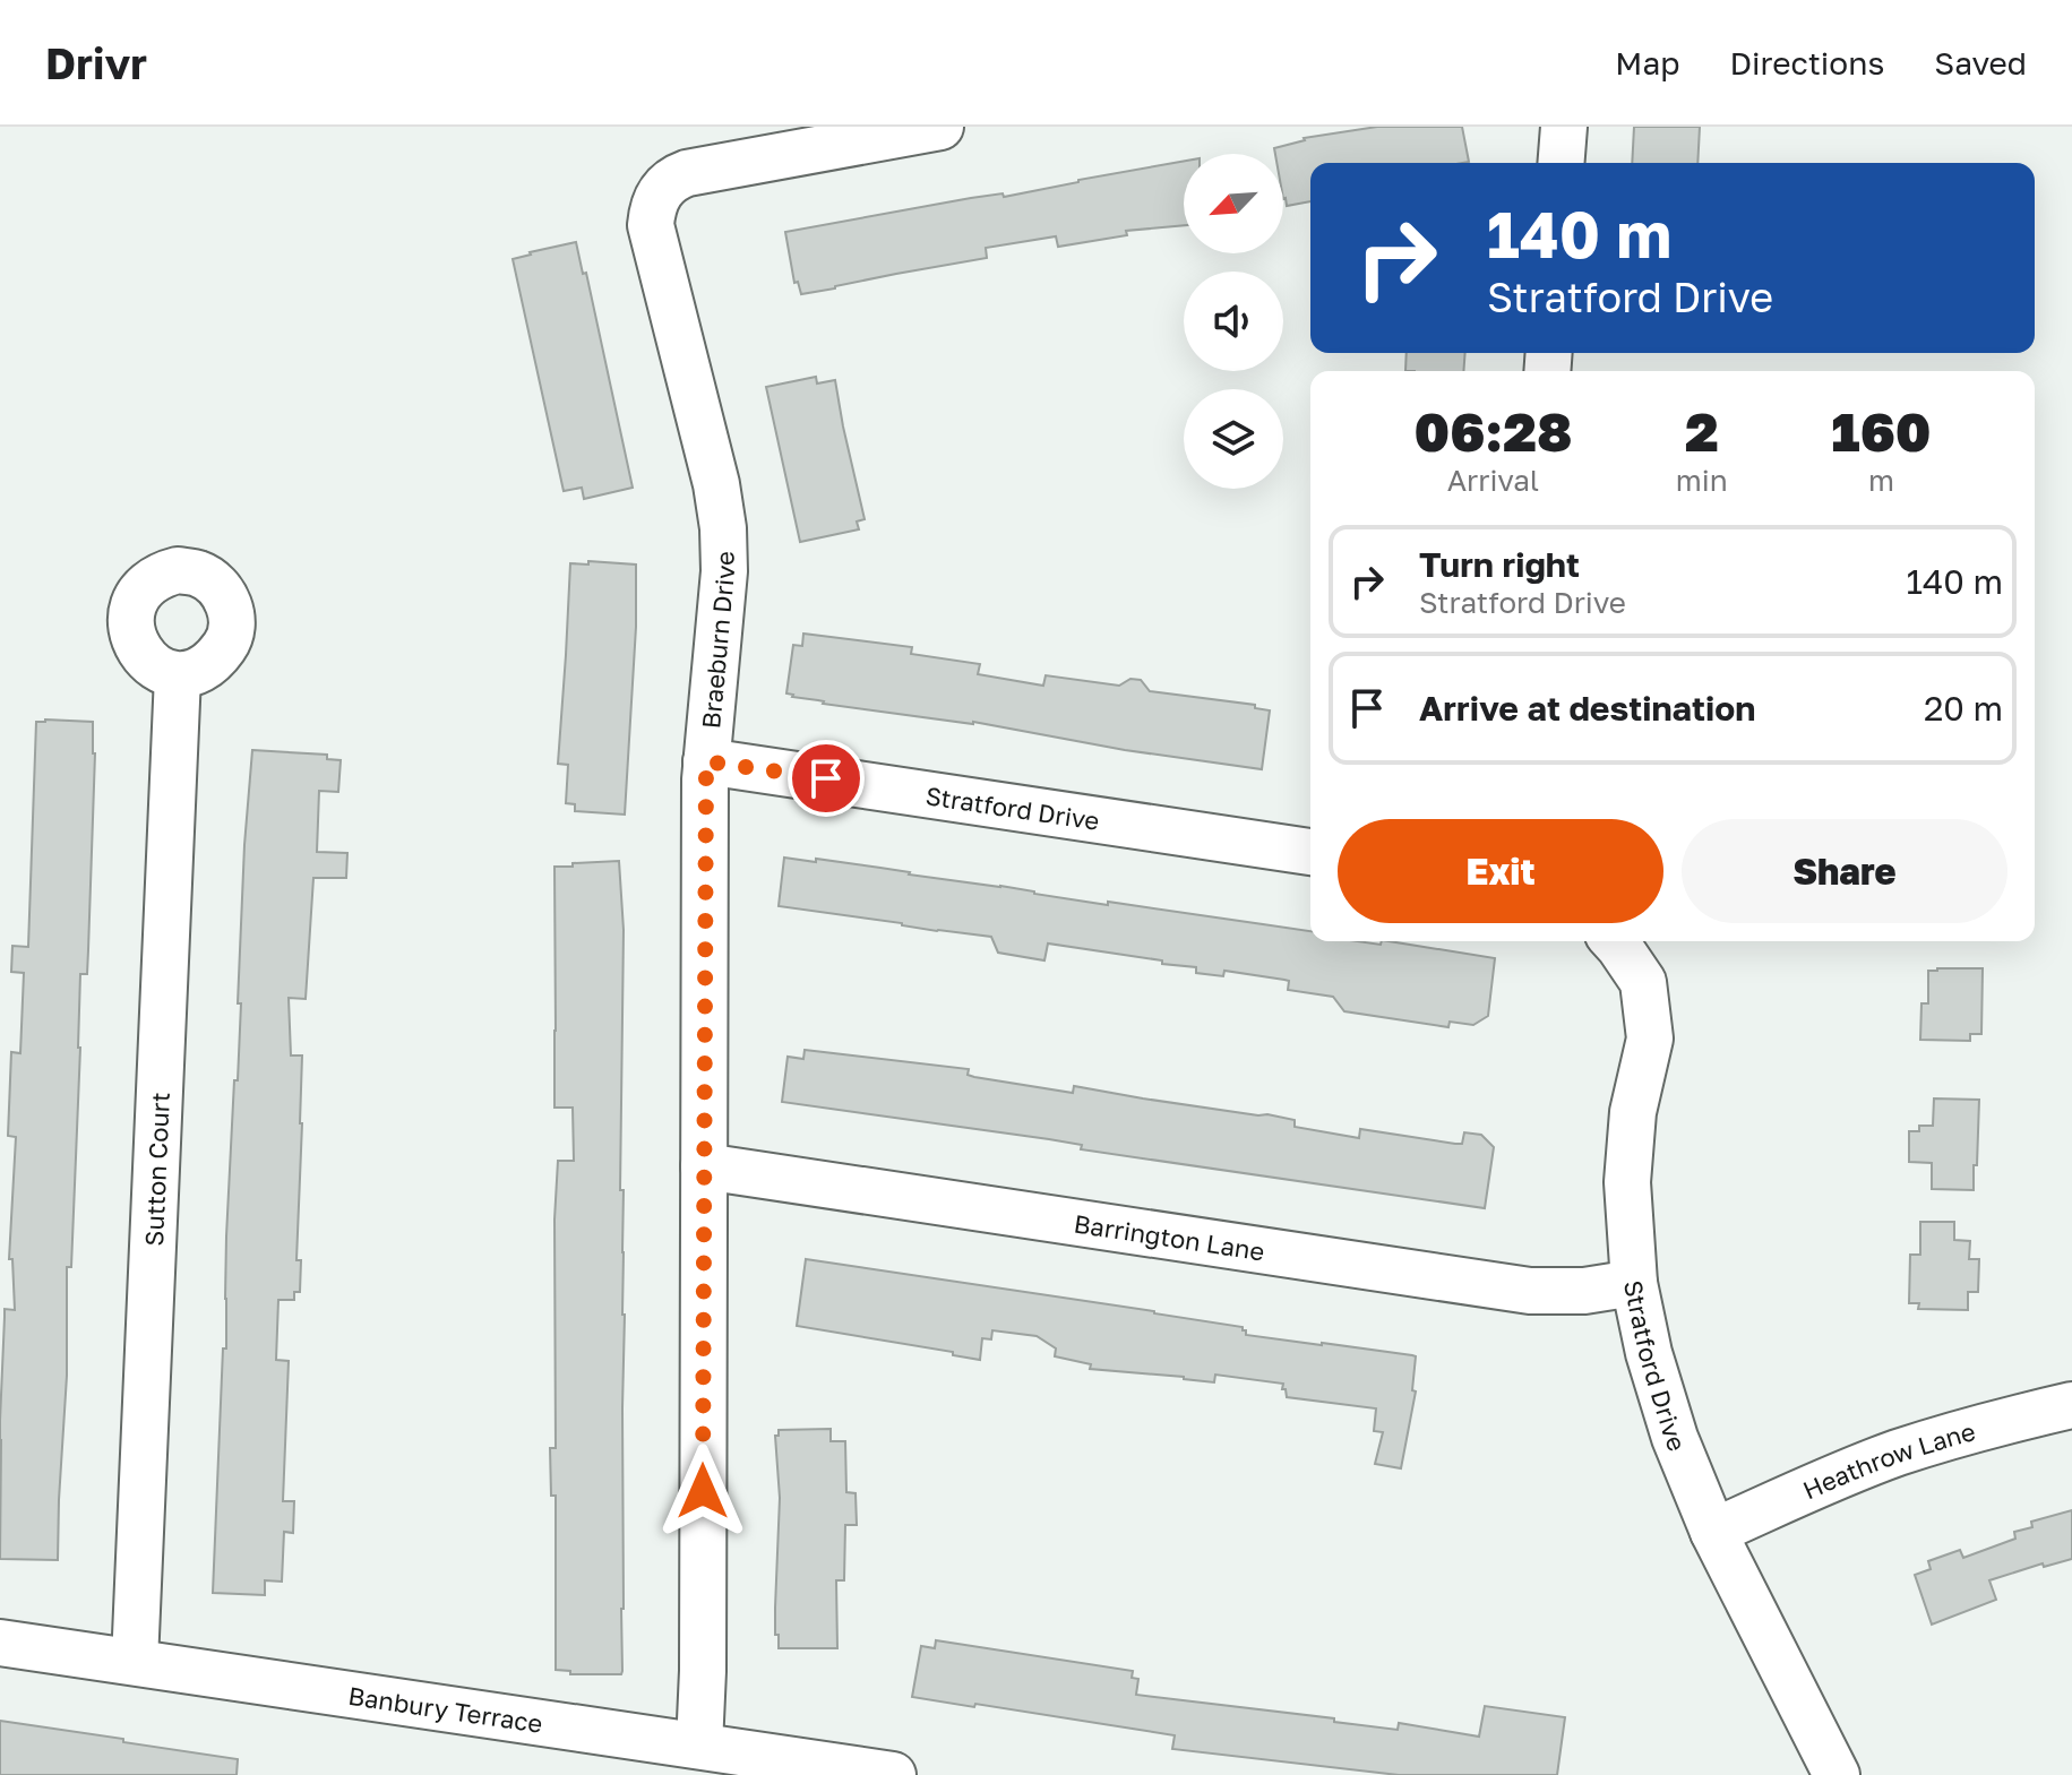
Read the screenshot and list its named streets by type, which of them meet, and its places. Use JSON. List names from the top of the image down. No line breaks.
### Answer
{"streets":{"street":["Braeburn Drive","Stratford Drive","Sutton Court","Barrington Lane","Heathrow Lane","Banbury Terrace"]},"crossings":[["Braeburn Drive","Stratford Drive"],["Braeburn Drive","Barrington Lane"],["Braeburn Drive","Banbury Terrace"],["Stratford Drive","Barrington Lane"],["Stratford Drive","Heathrow Lane"],["Sutton Court","Banbury Terrace"]],"north":"bottom left","page":{"header":"Drivr","nav":["Map","Directions","Saved"],"turn":["140 m","Stratford Drive"],"eta":["06:28","Arrival","2","min","160","m"],"list":[{"name":"Turn right","note":"Stratford Drive","value":"140 m"},{"name":"Arrive at destination","value":"20 m"}],"buttons":["Exit","Share"]}}
